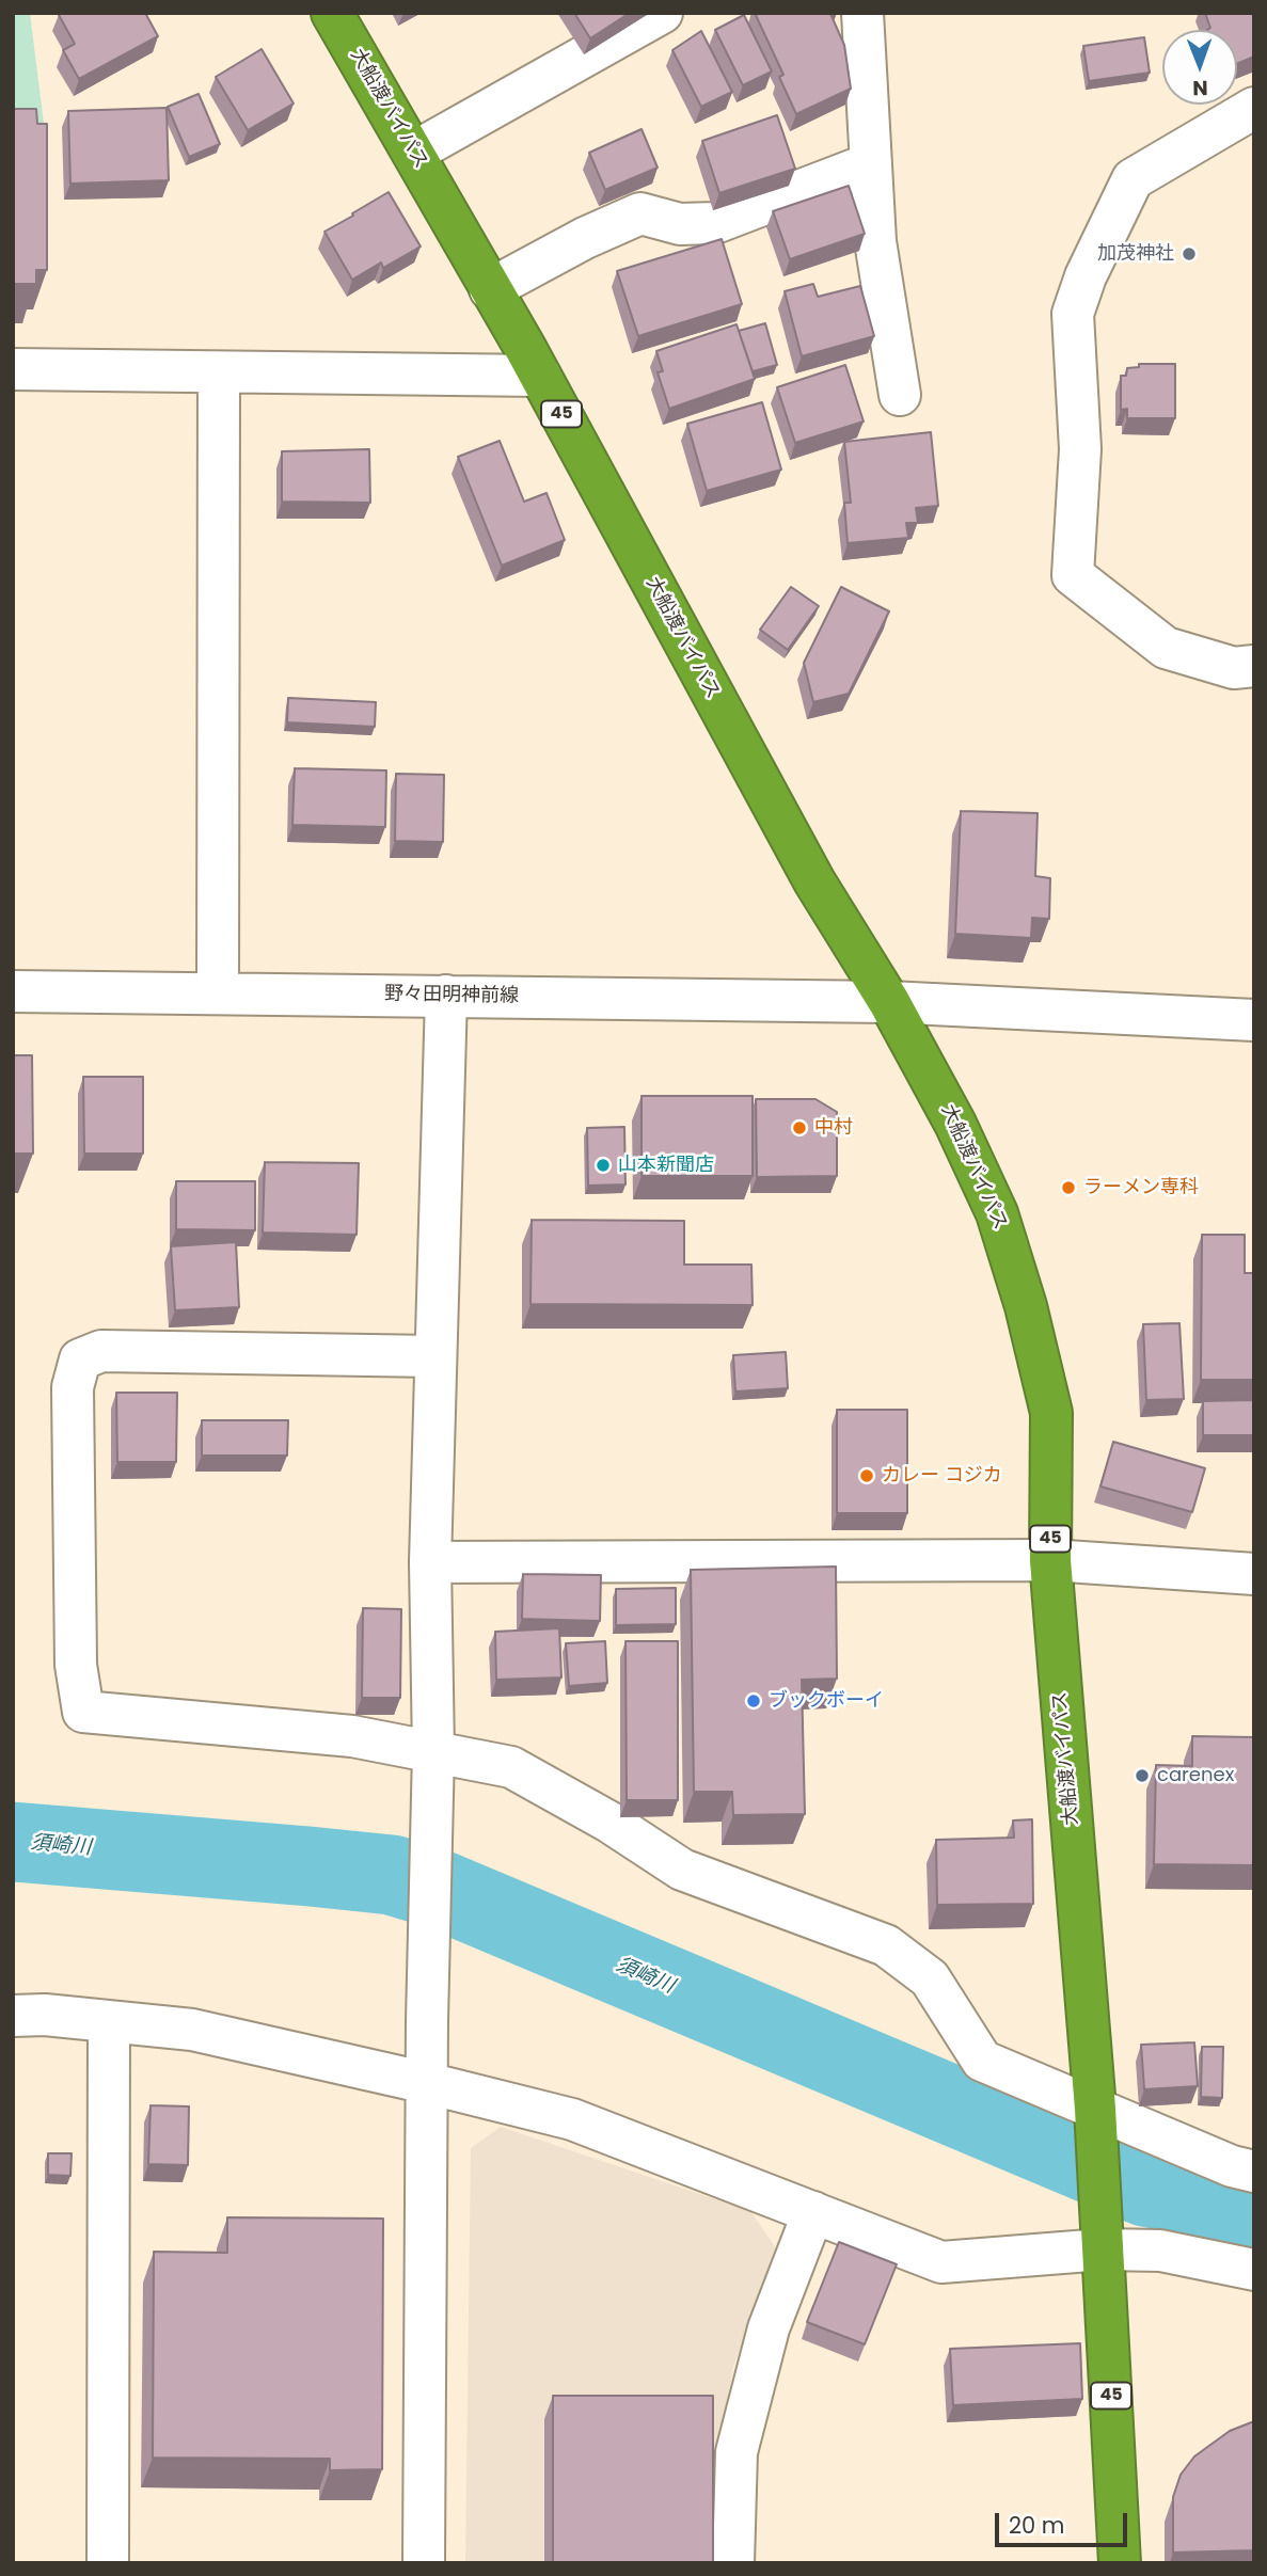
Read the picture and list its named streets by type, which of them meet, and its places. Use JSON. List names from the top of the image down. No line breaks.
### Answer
{"streets":{"highway":["大船渡バイパス","45"],"street":["野々田明神前線"]},"crossings":[["大船渡バイパス","野々田明神前線"]],"water":["須崎川"],"places":["加茂神社","中村","山本新聞店","ラーメン専科","カレー コジカ","ブックボーイ","carenex"],"scale_bar":"20 m","north":"bottom"}
